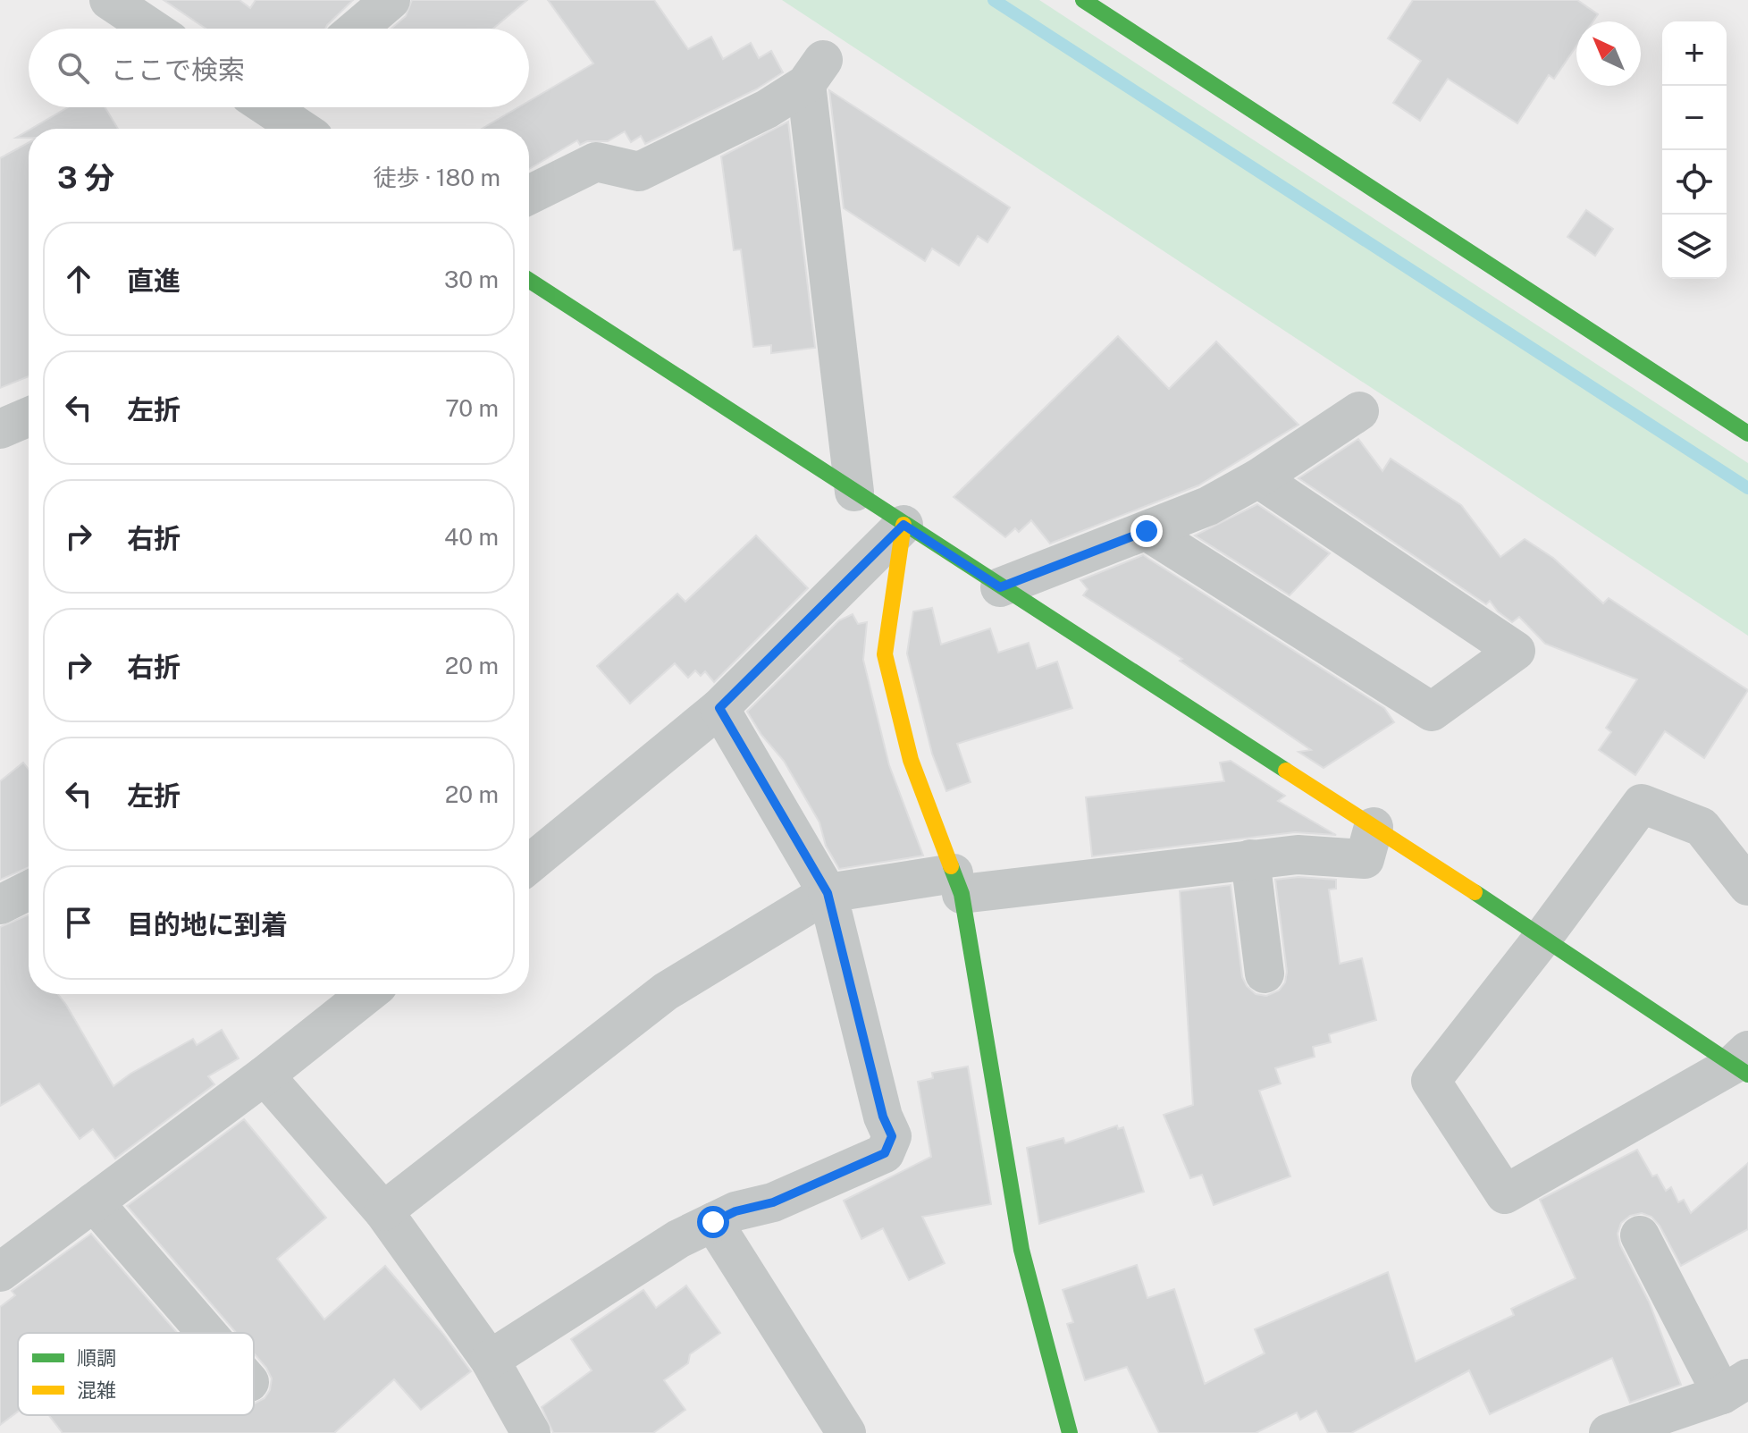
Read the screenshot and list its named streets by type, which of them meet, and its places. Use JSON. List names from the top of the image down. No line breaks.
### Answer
{"legend":["順調","混雑"],"north":"top left","page":{"map_buttons":["+","−"],"search":"ここで検索","heading":["3 分","徒歩 · 180 m"],"list":[["直進","30 m"],["左折","70 m"],["右折","40 m"],["右折","20 m"],["左折","20 m"],"目的地に到着"]}}
